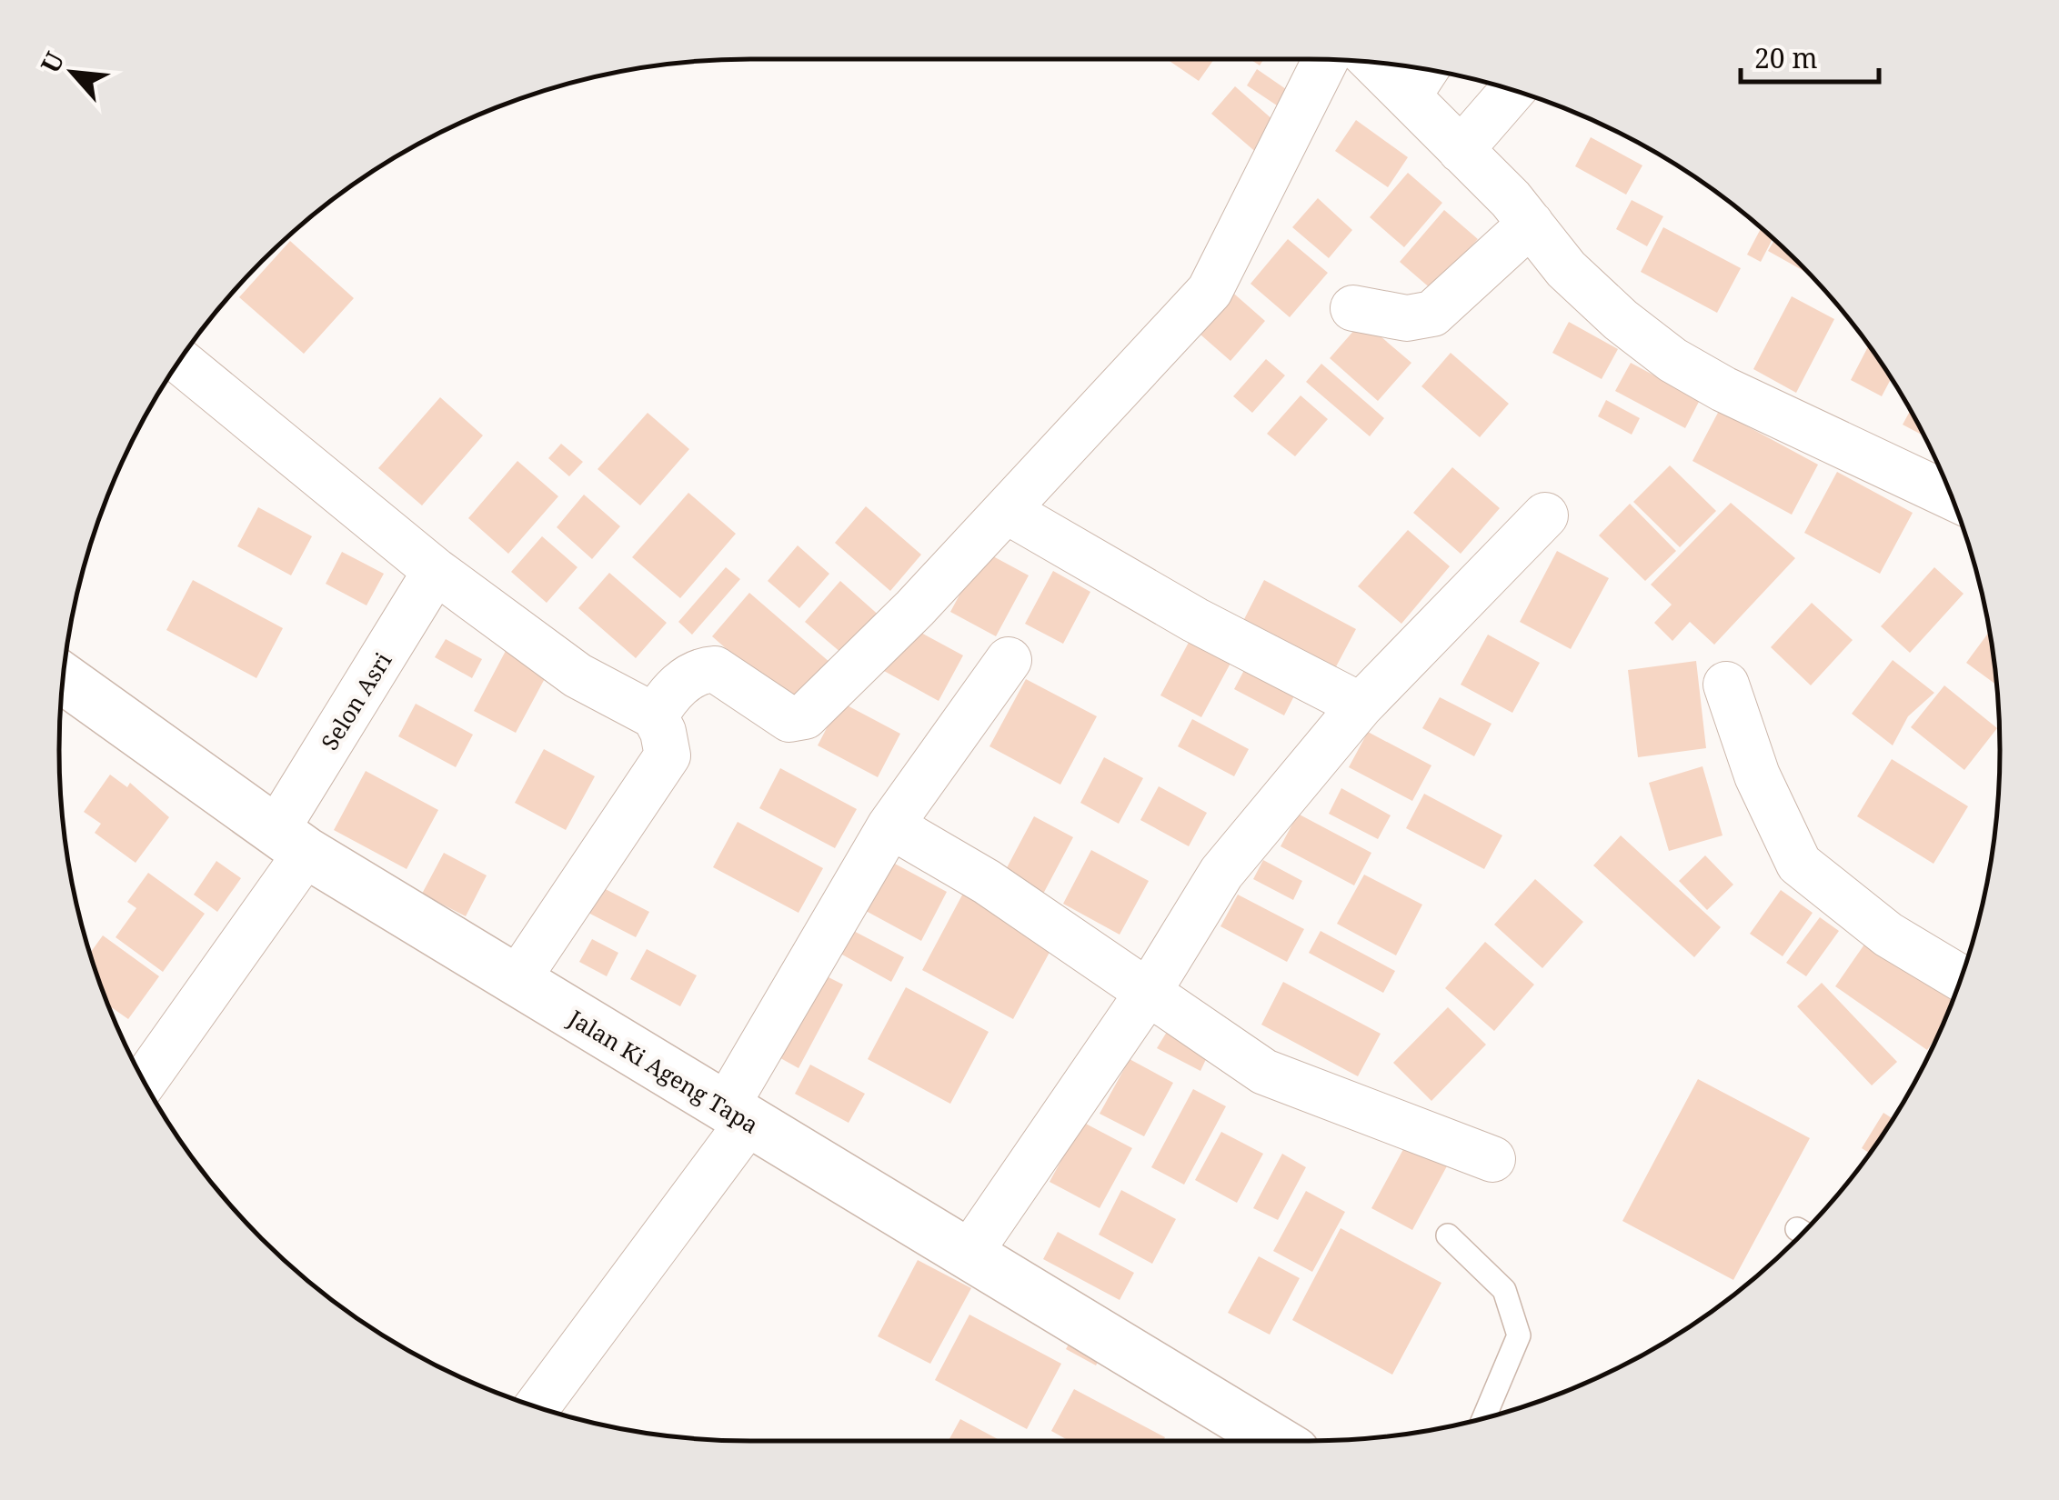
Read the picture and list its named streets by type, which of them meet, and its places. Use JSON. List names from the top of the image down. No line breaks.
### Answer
{"streets":{"street":["Selon Asri","Jalan Ki Ageng Tapa"]},"crossings":[["Selon Asri","Jalan Ki Ageng Tapa"]],"scale_bar":"20 m","north":"top left"}
